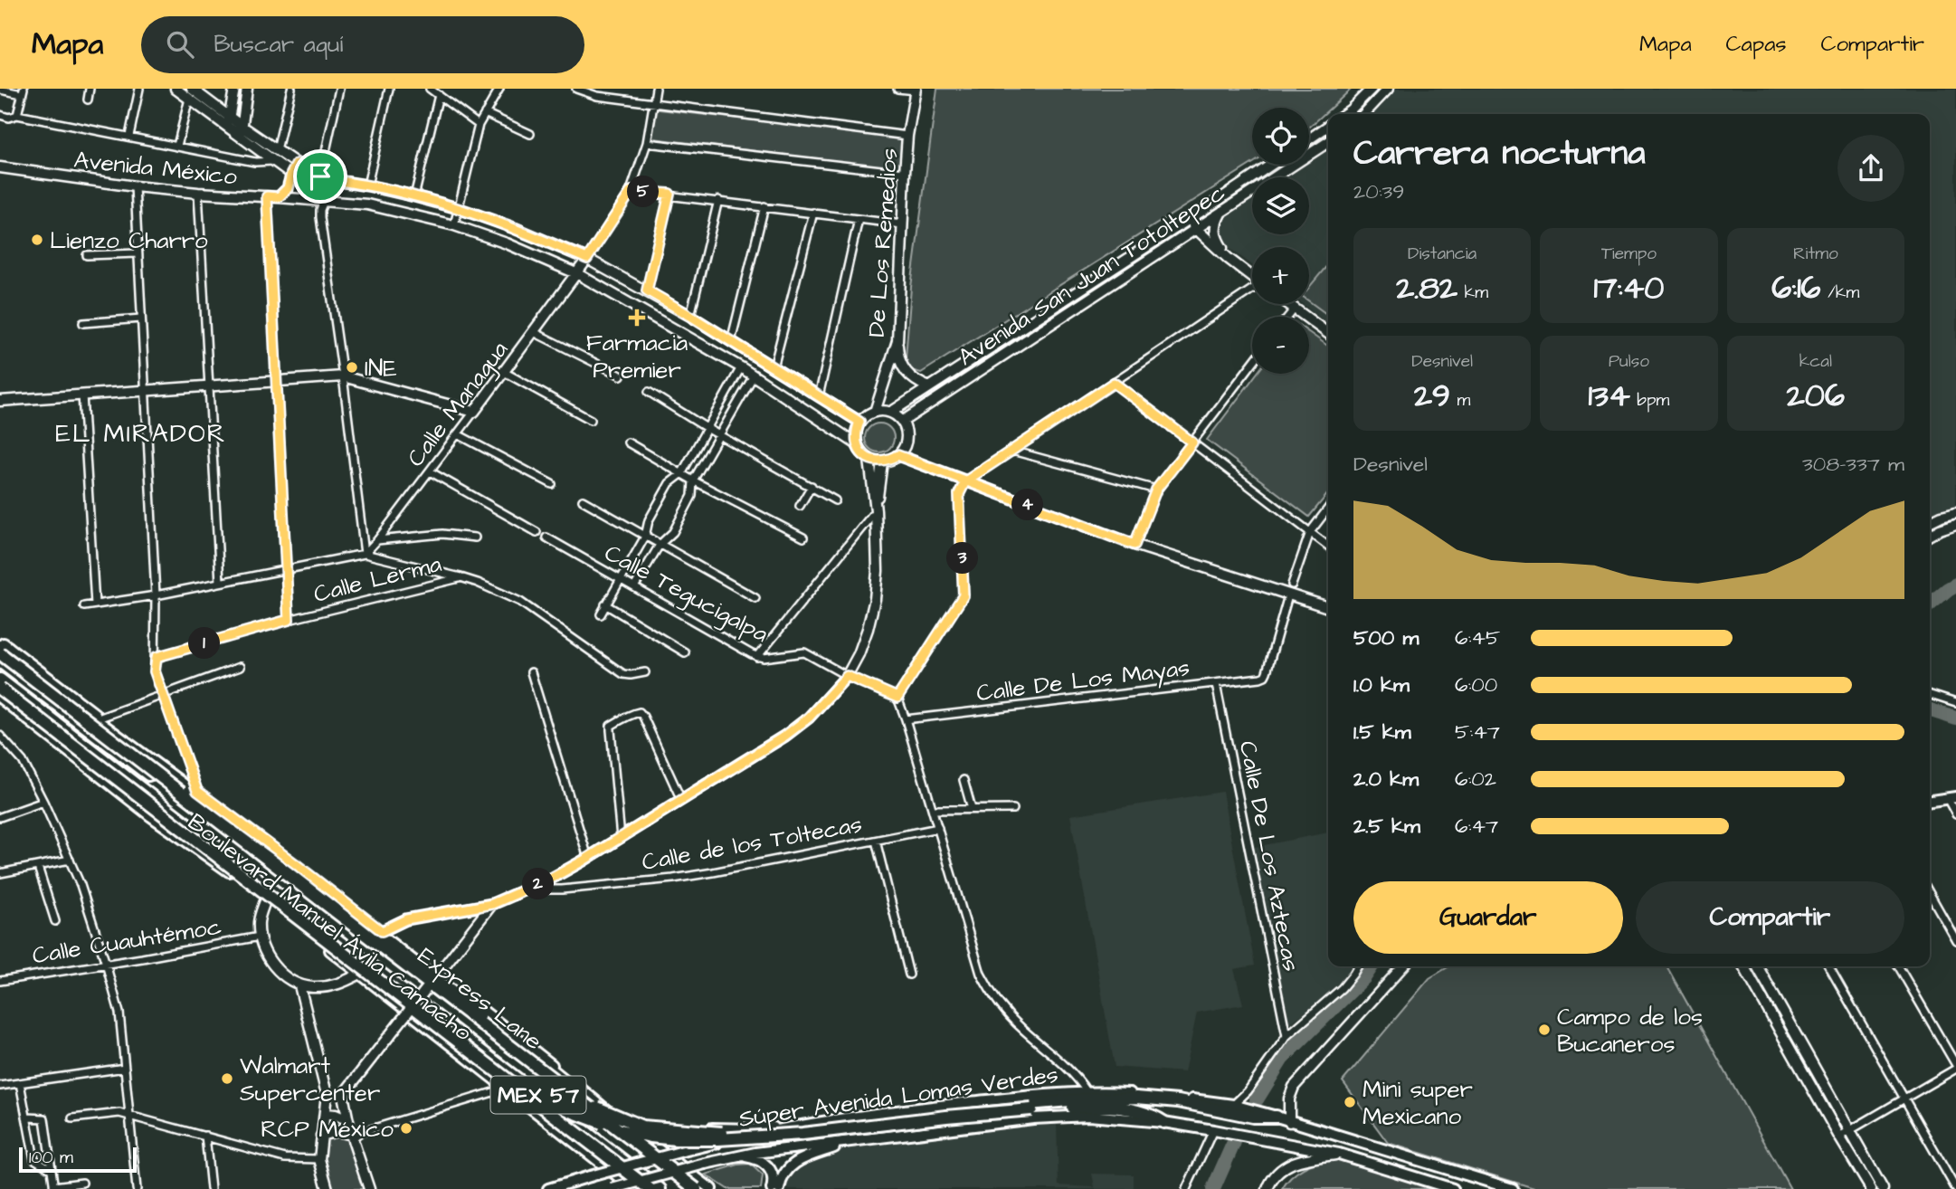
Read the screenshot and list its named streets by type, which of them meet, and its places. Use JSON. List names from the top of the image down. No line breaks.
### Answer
{"streets":{"highway":["Boulevard Manuel Ávila Camacho","Express Lane","MEX 57"],"main road":["Avenida México","De Los Remedios","Avenida San Juan Totoltepec","Calle Managua","Súper Avenida Lomas Verdes"],"street":["Calle Lerma","Calle Tegucigalpa","Calle De Los Mayas","Calle de los Toltecas","Calle De Los Aztecas","Calle Cuauhtémoc"]},"crossings":[["Avenida México","De Los Remedios"],["Avenida México","Avenida San Juan Totoltepec"],["Avenida México","Calle Managua"],["De Los Remedios","Avenida San Juan Totoltepec"],["Calle De Los Mayas","Calle De Los Aztecas"],["Boulevard Manuel Ávila Camacho","Express Lane"]],"districts":["EL MIRADOR"],"places":{"other":["Lienzo Charro","INE","Campo de los Bucaneros","Walmart Supercenter","Mini super Mexicano","RCP México"],"health":["Farmacia Premier"]},"scale_bar":"100 m","page":{"header":"Mapa","search":"Buscar aquí","nav":["Mapa","Capas","Compartir"],"map_buttons":["+","−"],"heading":["Carrera nocturna","20:39"],"pins":["5","4","3","1","2"],"stats":[["Distancia","2.82 km"],["Tiempo","17:40"],["Ritmo","6:16 /km"],["Desnivel","29 m"],["Pulso","134 bpm"],["kcal","206"]],"chart":["Desnivel","308–337 m"],"list":[{"name":"500 m","note":"6:45"},{"name":"1.0 km","note":"6:00"},{"name":"1.5 km","note":"5:47"},{"name":"2.0 km","note":"6:02"},{"name":"2.5 km","note":"6:47"}],"buttons":["Guardar","Compartir"],"scale":"100 m"}}
